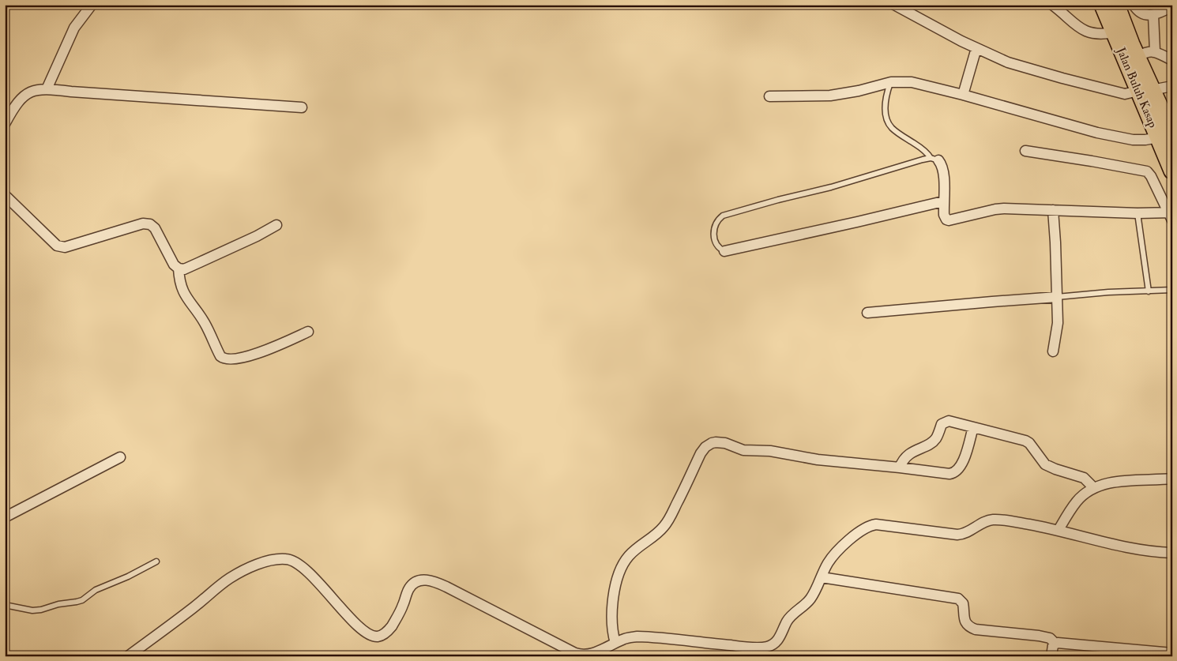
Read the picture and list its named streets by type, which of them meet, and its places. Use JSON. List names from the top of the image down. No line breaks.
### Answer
{"streets":{"highway":["Jalan Buluh Kasap"]}}
